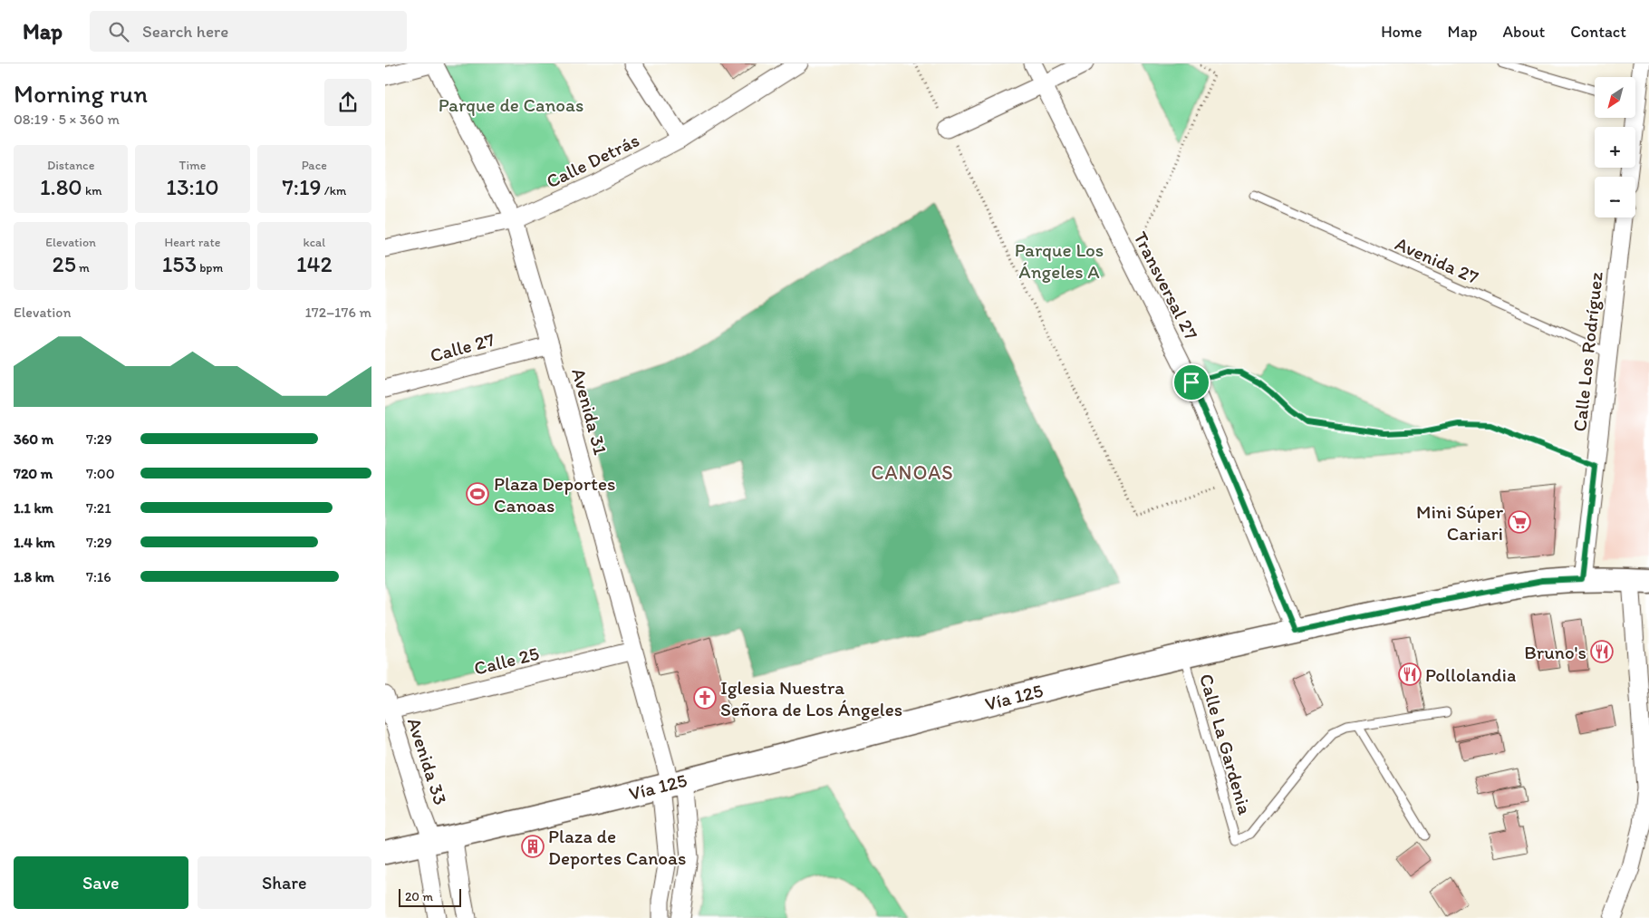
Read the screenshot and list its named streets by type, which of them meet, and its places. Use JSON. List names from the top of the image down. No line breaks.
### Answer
{"streets":{"main road":["Vía 125"],"street":["Calle Detrás","Transversal 27","Calle 27","Calle Los Rodríguez","Avenida 31","Calle 25","Avenida 33"],"lane":["Avenida 27","Calle La Gardenia"]},"crossings":[["Calle Detrás","Avenida 31"],["Avenida 27","Calle Los Rodríguez"],["Transversal 27","Vía 125"],["Calle 27","Avenida 31"],["Calle Los Rodríguez","Vía 125"],["Avenida 31","Calle 25"],["Avenida 31","Vía 125"],["Calle 25","Avenida 33"],["Vía 125","Calle La Gardenia"],["Vía 125","Avenida 33"]],"districts":["CANOAS"],"parks":["Parque de Canoas","Parque Los Ángeles A"],"places":{"sports":["Plaza Deportes Canoas"],"supermarket":["Mini Súper Cariari"],"restaurant":["Bruno's","Pollolandia"],"church":["Iglesia Nuestra Señora de Los Ángeles"],"building":["Plaza de Deportes Canoas"]},"scale_bar":"20 m","north":"bottom left","page":{"header":"Map","search":"Search here","nav":["Home","Map","About","Contact"],"heading":["Morning run","08:19 · 5 × 360 m"],"map_buttons":["+","−"],"stats":[["Distance","1.80 km"],["Time","13:10"],["Pace","7:19 /km"],["Elevation","25 m"],["Heart rate","153 bpm"],["kcal","142"]],"chart":["Elevation","172–176 m"],"list":[{"name":"360 m","note":"7:29"},{"name":"720 m","note":"7:00"},{"name":"1.1 km","note":"7:21"},{"name":"1.4 km","note":"7:29"},{"name":"1.8 km","note":"7:16"}],"buttons":["Save","Share"],"scale":"20 m"}}
